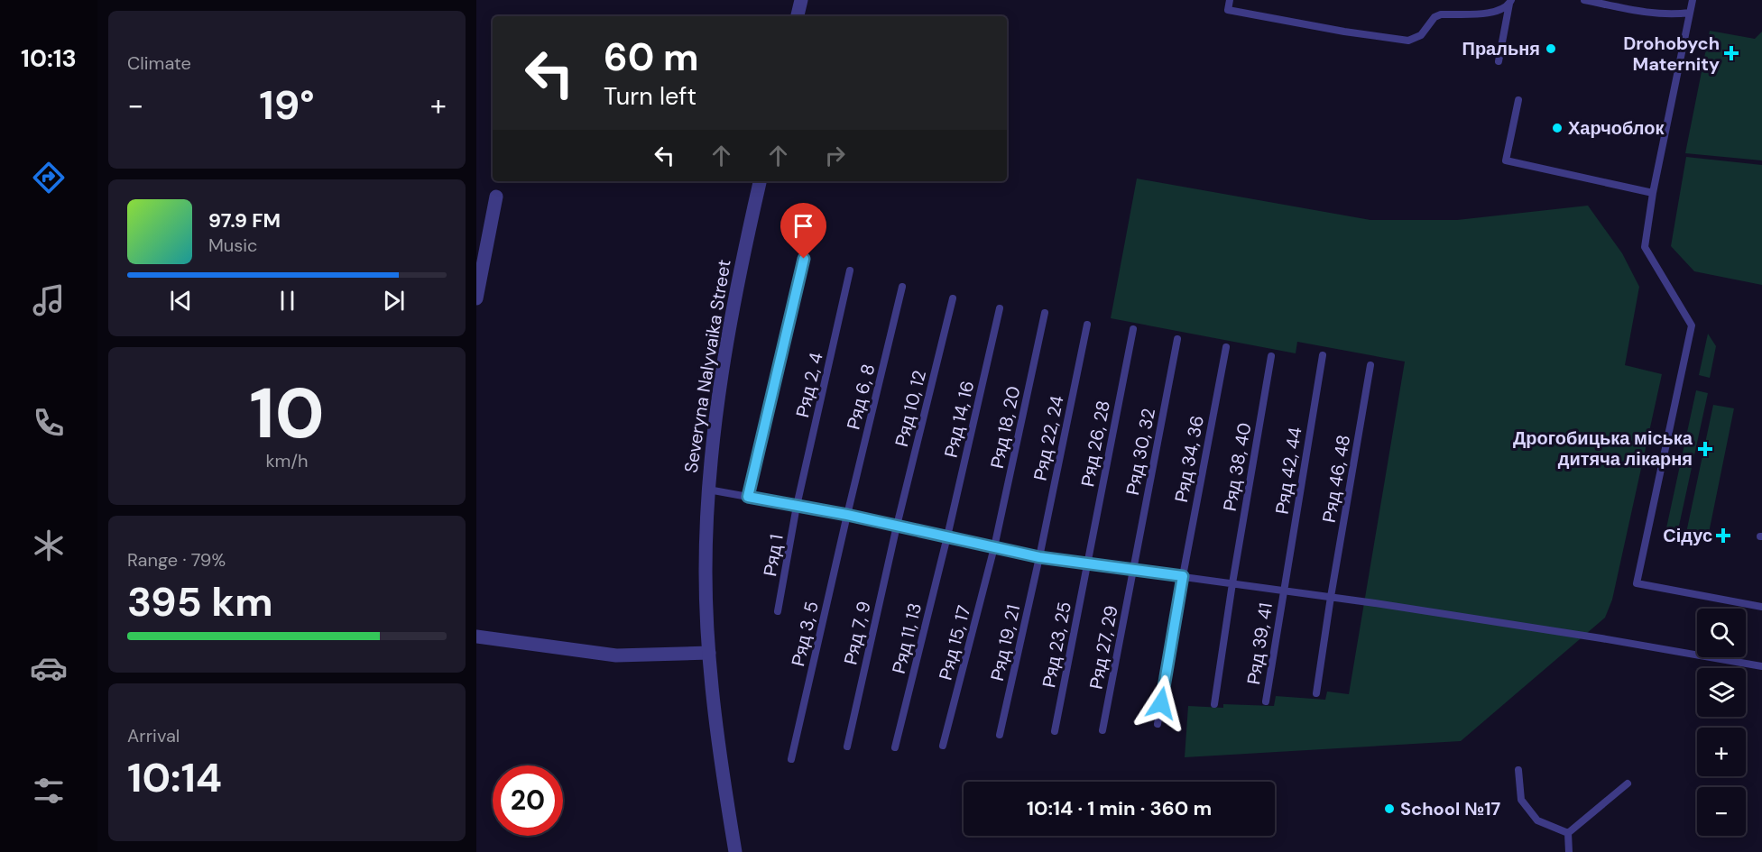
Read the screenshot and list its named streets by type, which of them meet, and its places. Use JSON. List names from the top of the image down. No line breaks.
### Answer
{"streets":{"street":["Severyna Nalyvaika Street"],"lane":["Ряд 2, 4","Ряд 6, 8","Ряд 10, 12","Ряд 14, 16","Ряд 18, 20","Ряд 22, 24","Ряд 26, 28","Ряд 30, 32","Ряд 34, 36","Ряд 38, 40","Ряд 42, 44","Ряд 46, 48","Ряд 1","Ряд 7, 9","Ряд 3, 5","Ряд 11, 13","Ряд 15, 17","Ряд 19, 21","Ряд 39, 41","Ряд 23, 25","Ряд 27, 29"]},"crossings":[["Ряд 2, 4","Ряд 1"],["Ряд 6, 8","Ряд 3, 5"],["Ряд 10, 12","Ряд 7, 9"],["Ряд 14, 16","Ряд 11, 13"],["Ряд 18, 20","Ряд 15, 17"],["Ряд 22, 24","Ряд 19, 21"],["Ряд 26, 28","Ряд 23, 25"],["Ряд 30, 32","Ряд 27, 29"],["Ряд 42, 44","Ряд 39, 41"]],"places":{"other":["Пральня","Харчоблок","School №17"],"health":["Drohobych Maternity","Дрогобицька міська дитяча лікарня","Сідус"]},"page":{"tabs":"10:13","tile":["Climate",["10","km/h"],["Range · 79%","395 km"],["Arrival","10:14"]],"turn":["60 m","Turn left"],"heat":["−","19°","+"],"song":["97.9 FM","Music"],"map_buttons":["+","−"],"limit":"20","trip":"10:14 · 1 min · 360 m"}}
